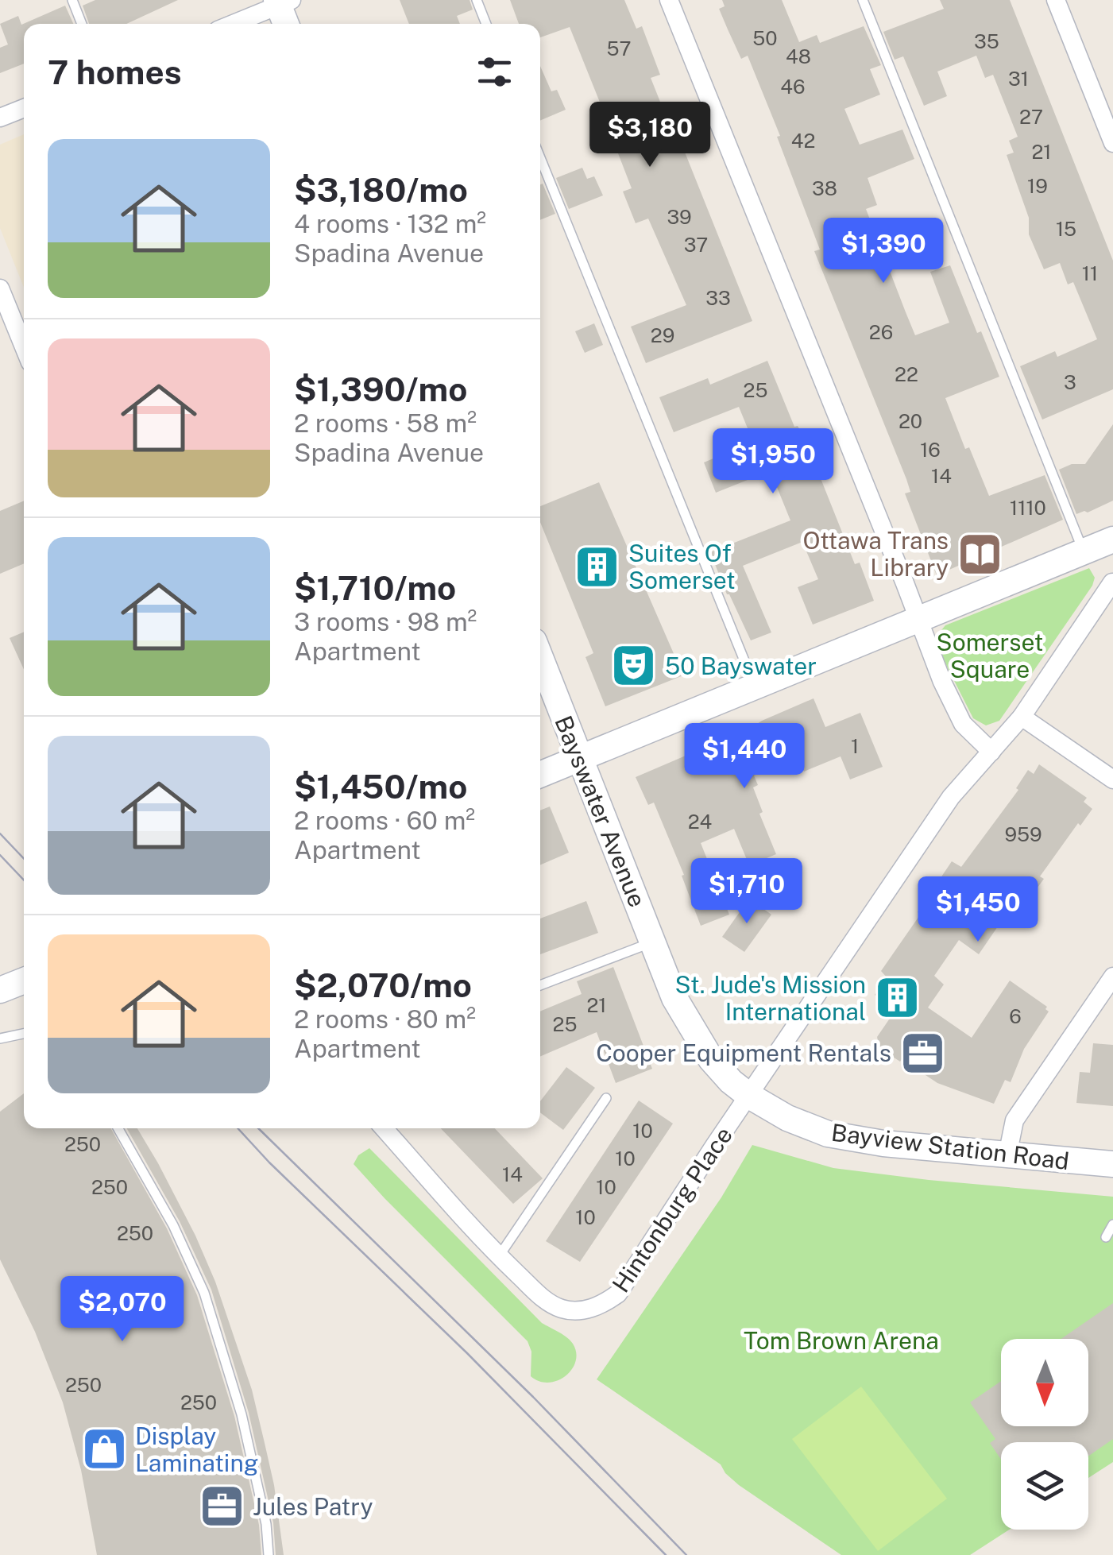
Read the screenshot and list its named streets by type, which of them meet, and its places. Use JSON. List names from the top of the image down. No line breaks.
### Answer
{"streets":{"street":["Bayswater Avenue","Bayview Station Road","Hintonburg Place"]},"crossings":[["Bayswater Avenue","Bayview Station Road"],["Bayswater Avenue","Hintonburg Place"],["Bayview Station Road","Hintonburg Place"]],"parks":["Somerset Square","Tom Brown Arena"],"places":{"library":["Ottawa Trans Library"],"building":["Suites Of Somerset","St. Jude's Mission International"],"theatre":["50 Bayswater"],"office":["Cooper Equipment Rentals","Jules Patry"],"shop":["Display Laminating"]},"house_numbers":["50","35","57","48","31","46","27","42","21","19","38","39","15","37","11","33","26","29","22","3","25","20","16","14","1110","1","24","959","21","6","25","10","250","10","14","250","10","10","250","250","250"],"north":"bottom","page":{"heading":"7 homes","price":["$3,180","$1,390","$1,950","$1,440","$1,710","$1,450","$2,070"],"list":[{"name":"$3,180/mo","note":"4 rooms · 132 m² · Spadina Avenue"},{"name":"$1,390/mo","note":"2 rooms · 58 m² · Spadina Avenue"},{"name":"$1,710/mo","note":"3 rooms · 98 m² · Apartment"},{"name":"$1,450/mo","note":"2 rooms · 60 m² · Apartment"},{"name":"$2,070/mo","note":"2 rooms · 80 m² · Apartment"}]}}
